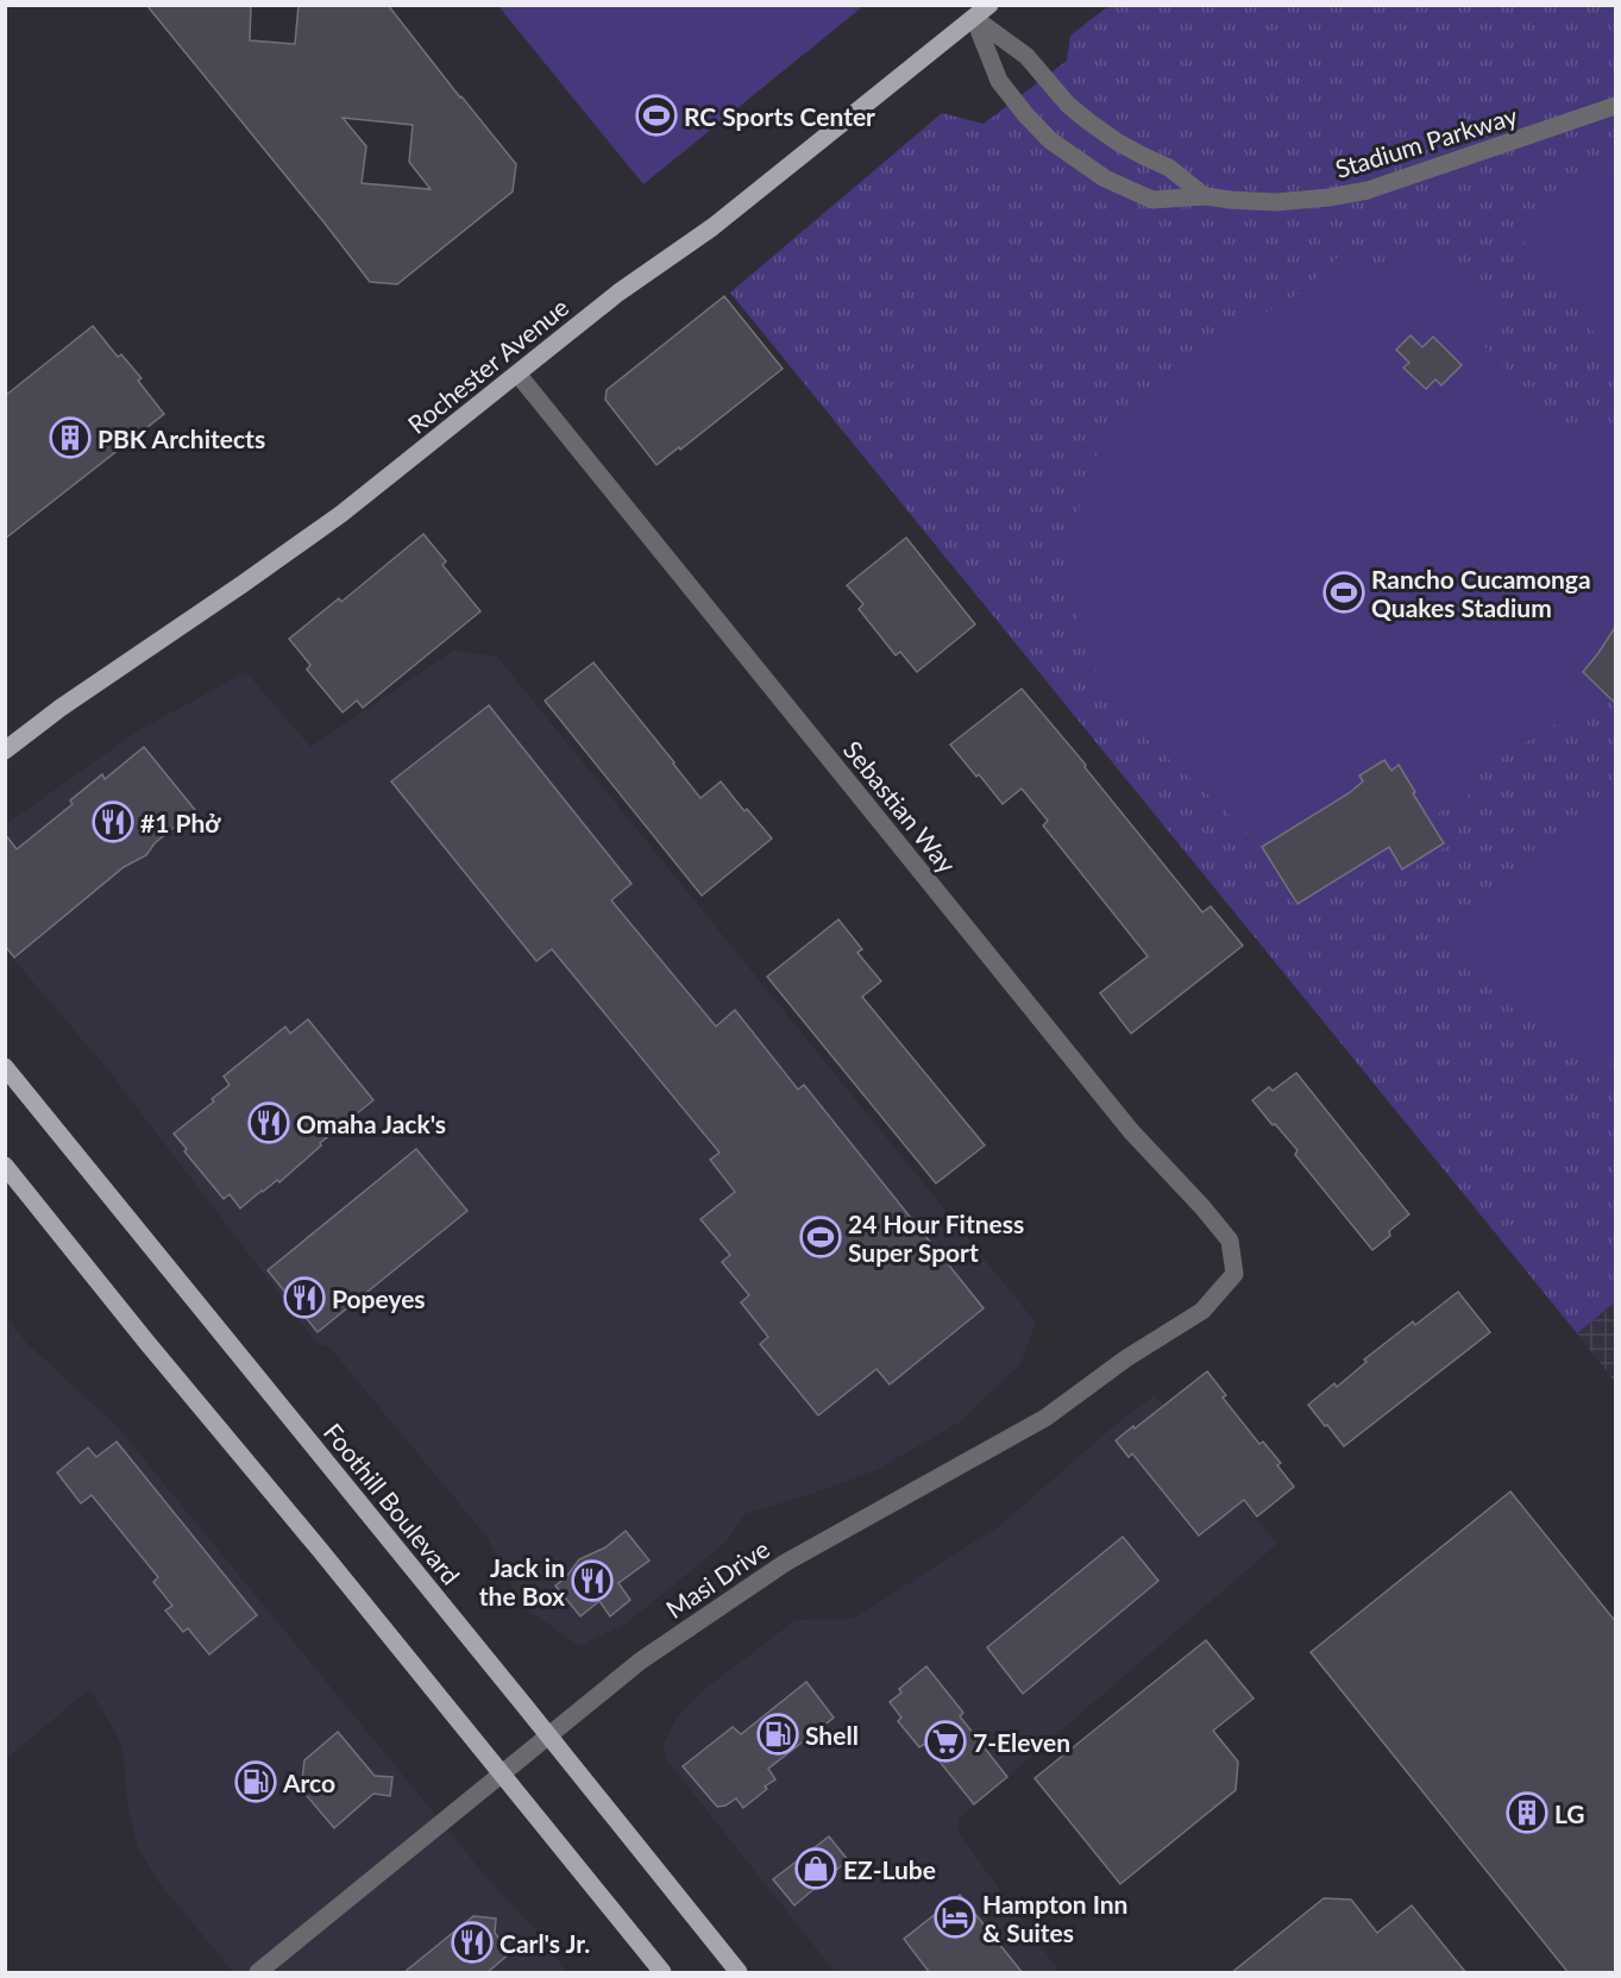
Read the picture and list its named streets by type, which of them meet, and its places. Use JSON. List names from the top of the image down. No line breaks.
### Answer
{"streets":{"main road":["Rochester Avenue","Foothill Boulevard"],"street":["Stadium Parkway","Sebastian Way","Masi Drive"]},"crossings":[["Stadium Parkway","Rochester Avenue"],["Rochester Avenue","Sebastian Way"],["Sebastian Way","Masi Drive"],["Foothill Boulevard","Masi Drive"]],"places":{"sports":["RC Sports Center","Rancho Cucamonga Quakes Stadium","24 Hour Fitness Super Sport"],"building":["PBK Architects","LG"],"restaurant":["#1 Phở","Omaha Jack's","Popeyes","Jack in the Box","Carl's Jr."],"fuel station":["Shell","Arco"],"supermarket":["7-Eleven"],"shop":["EZ-Lube"],"hotel":["Hampton Inn & Suites"]}}
